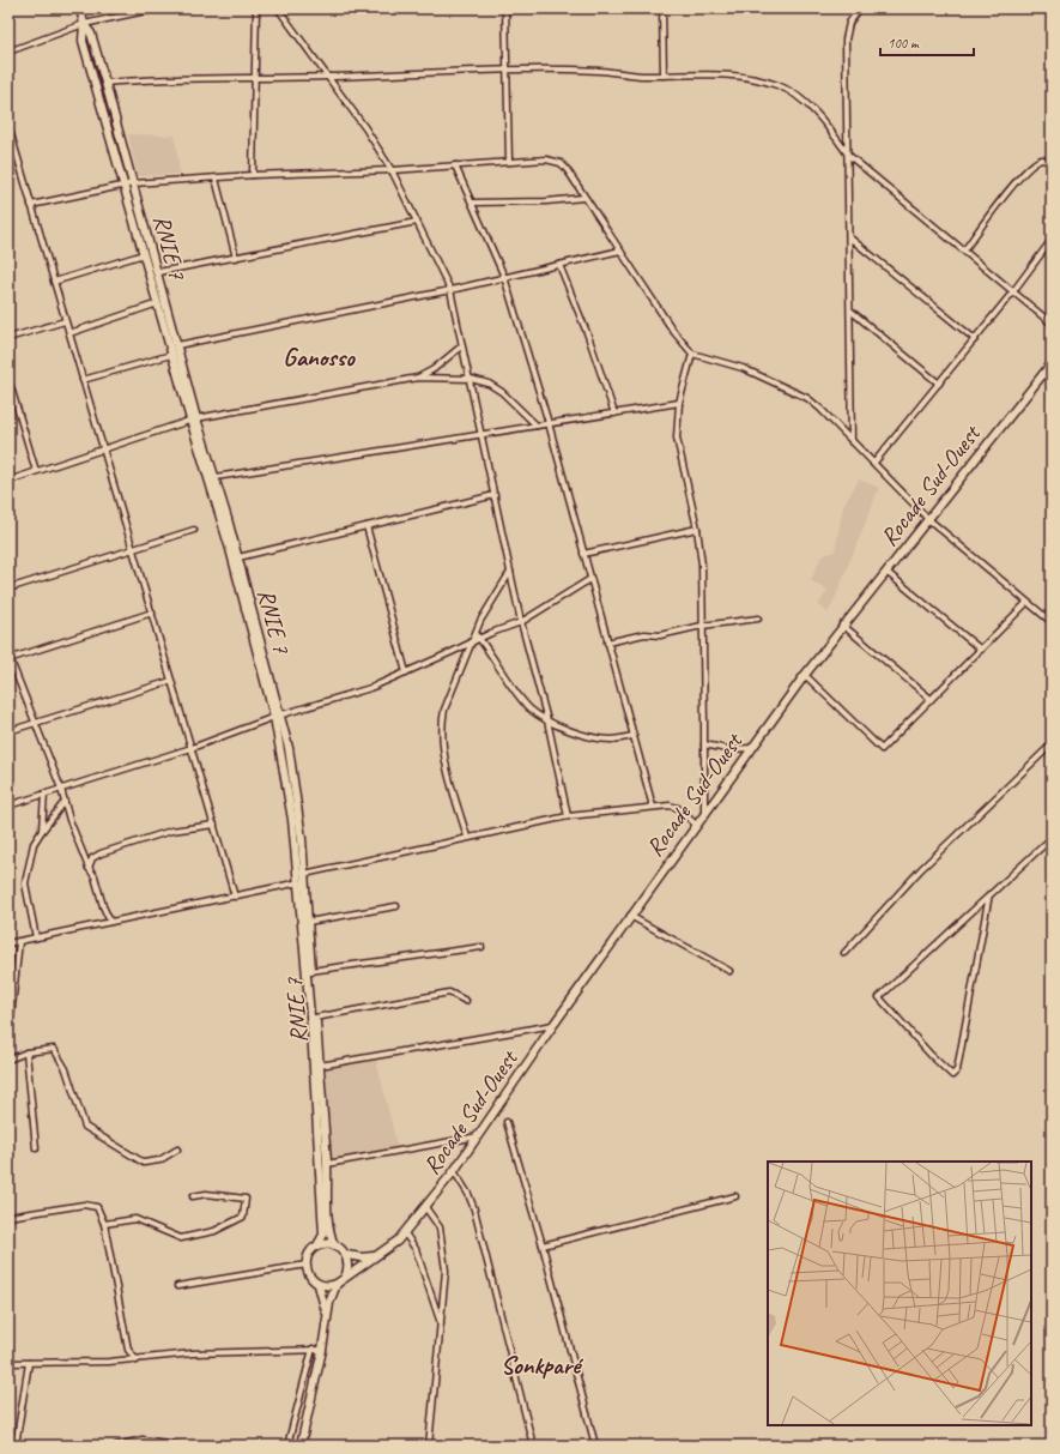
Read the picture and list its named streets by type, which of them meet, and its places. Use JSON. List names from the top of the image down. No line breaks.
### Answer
{"streets":{"main road":["RNIE 7","Rocade Sud-Ouest"]},"crossings":[["RNIE 7","Rocade Sud-Ouest"]],"districts":["Ganosso","Sonkparé"],"scale_bar":"100 m"}
